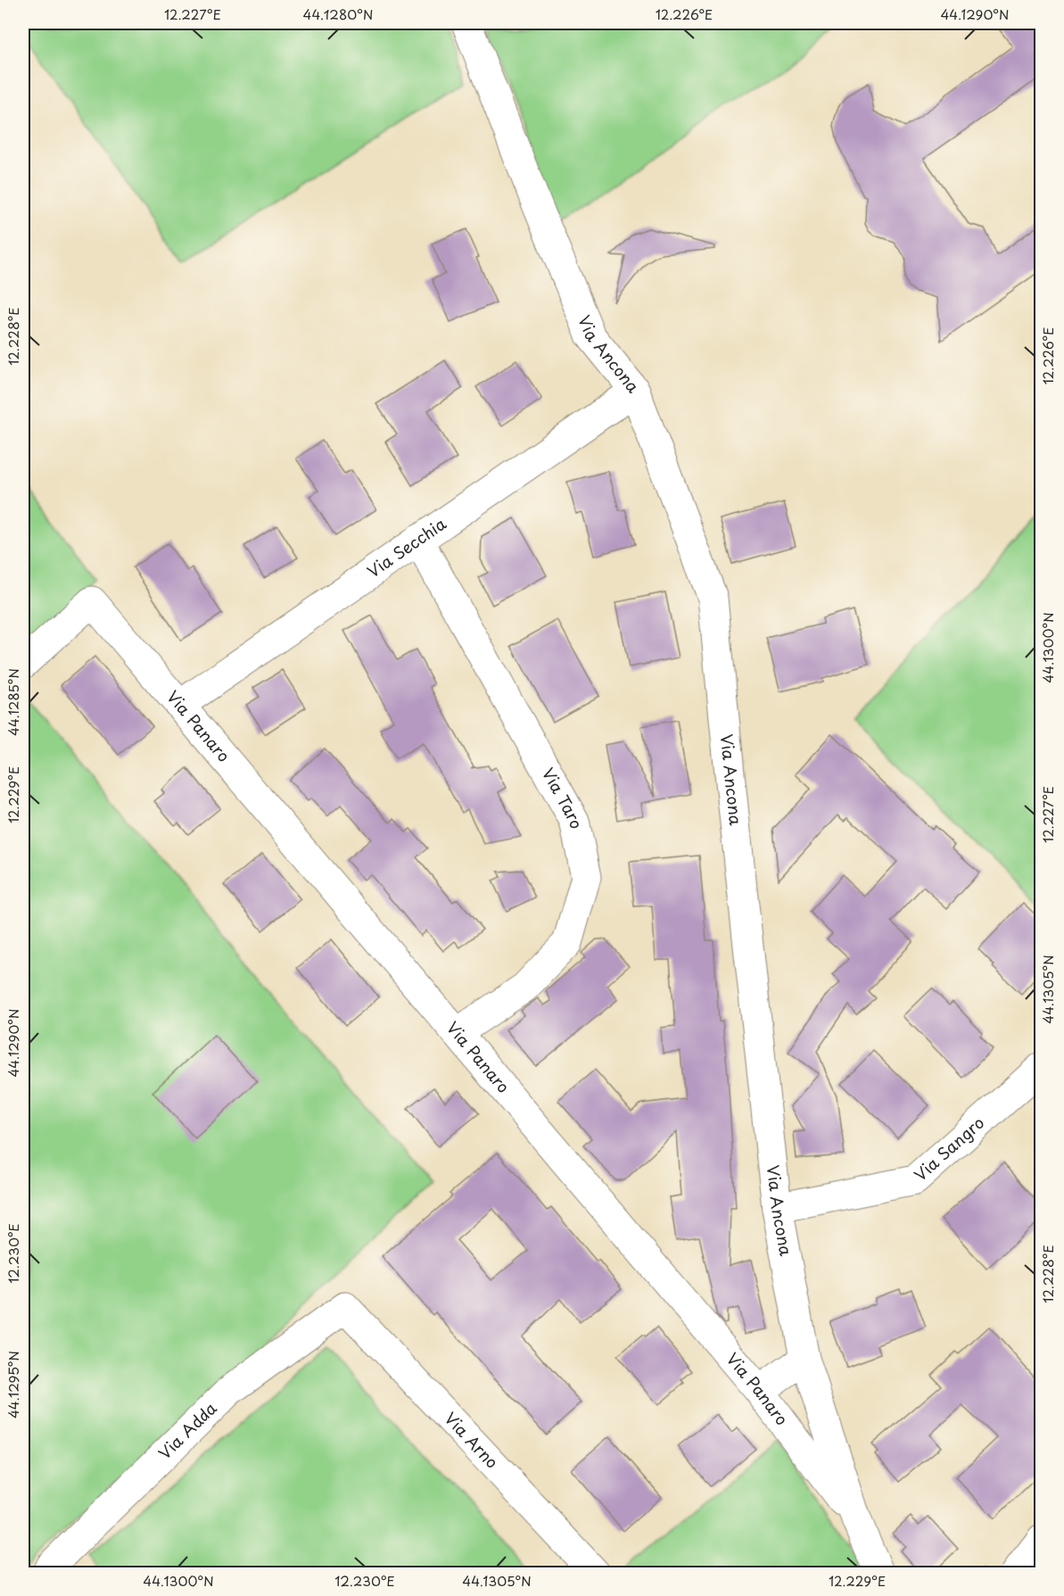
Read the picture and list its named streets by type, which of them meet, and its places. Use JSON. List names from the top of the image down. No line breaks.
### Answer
{"streets":{"street":["Via Ancona","Via Secchia","Via Panaro","Via Taro","Via Sangro","Via Adda","Via Arno"]},"crossings":[["Via Ancona","Via Secchia"],["Via Ancona","Via Panaro"],["Via Ancona","Via Sangro"],["Via Secchia","Via Panaro"],["Via Secchia","Via Taro"],["Via Panaro","Via Taro"],["Via Adda","Via Arno"]],"coordinates":["12.227°E","44.1280°N","12.226°E","44.1290°N","12.228°E","44.1300°N","44.1285°N","12.229°E","44.1305°N","12.230°E","44.1295°N"]}
